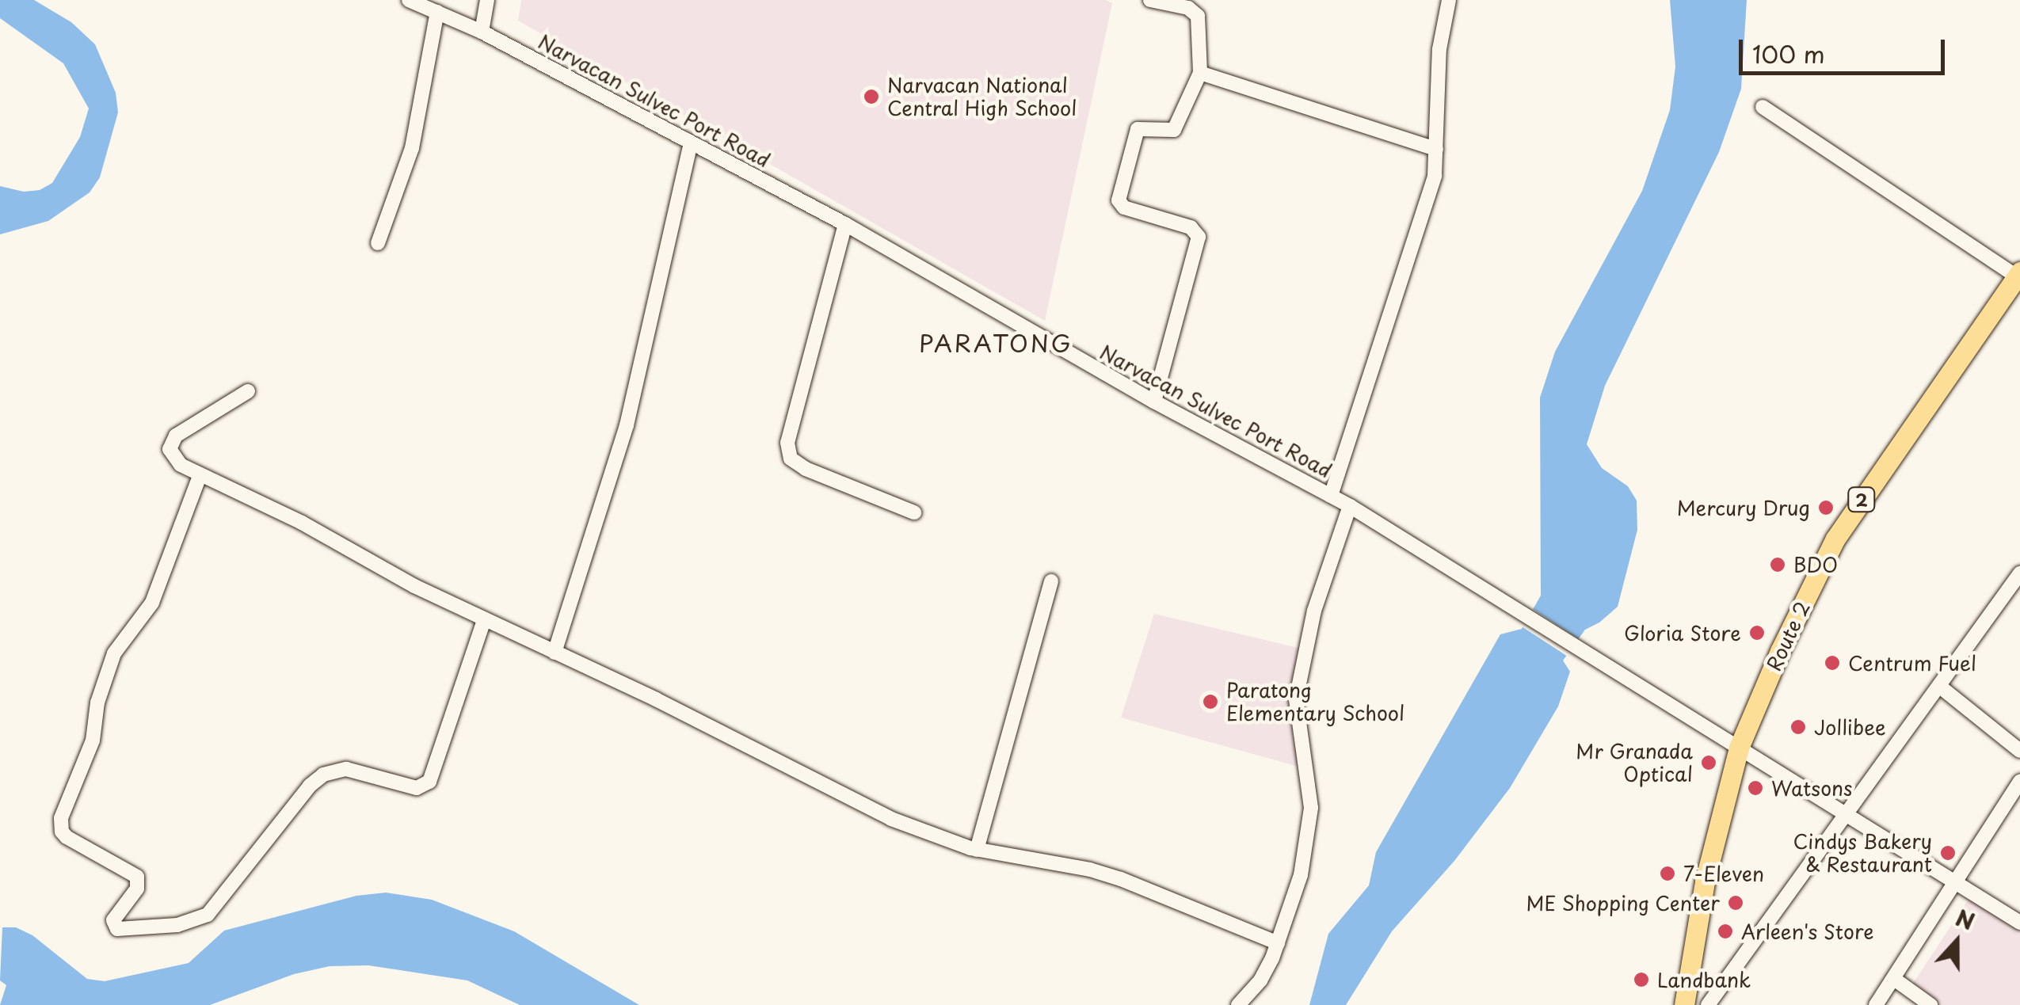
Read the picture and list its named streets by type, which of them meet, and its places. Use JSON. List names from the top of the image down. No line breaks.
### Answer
{"streets":{"highway":["2","Route 2"],"street":["Narvacan Sulvec Port Road"]},"crossings":[["Narvacan Sulvec Port Road","Route 2"]],"districts":["PARATONG"],"places":["Narvacan National Central High School","Mercury Drug","BDO","Gloria Store","Centrum Fuel","Paratong Elementary School","Jollibee","Mr Granada Optical","Watsons","Cindys Bakery & Restaurant","7-Eleven","ME Shopping Center","Arleen's Store","Landbank"],"scale_bar":"100 m","north":"top"}
